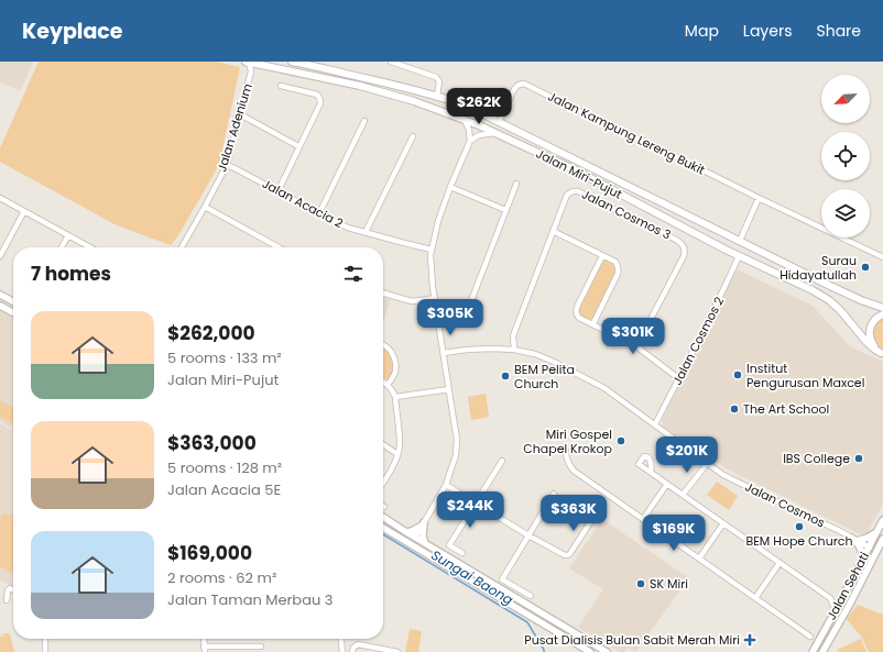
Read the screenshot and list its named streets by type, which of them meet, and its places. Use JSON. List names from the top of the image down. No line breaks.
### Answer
{"streets":{"highway":["Jalan Miri-Pujut"],"main road":["Jalan Sehati"],"street":["Jalan Adenium","Jalan Kampung Lereng Bukit","Jalan Acacia 2","Jalan Cosmos 3","Jalan Cosmos 2","Jalan Cosmos"]},"crossings":[["Jalan Adenium","Jalan Miri-Pujut"],["Jalan Adenium","Jalan Acacia 2"],["Jalan Kampung Lereng Bukit","Jalan Miri-Pujut"],["Jalan Miri-Pujut","Jalan Cosmos 2"],["Jalan Cosmos 3","Jalan Cosmos"],["Jalan Cosmos 2","Jalan Cosmos"],["Jalan Cosmos","Jalan Sehati"]],"water":["Sungai Baong"],"places":{"other":["Surau Hidayatullah","Institut Pengurusan Maxcel","BEM Pelita Church","The Art School","Miri Gospel Chapel Krokop","IBS College","BEM Hope Church","SK Miri"],"health":["Pusat Dialisis Bulan Sabit Merah Miri"]},"north":"bottom left","page":{"header":"Keyplace","nav":["Map","Layers","Share"],"price":["$262K","$305K","$301K","$201K","$244K","$363K","$169K"],"heading":"7 homes","list":[{"name":"$262,000","note":"5 rooms · 133 m² · Jalan Miri-Pujut"},{"name":"$363,000","note":"5 rooms · 128 m² · Jalan Acacia 5E"},{"name":"$169,000","note":"2 rooms · 62 m² · Jalan Taman Merbau 3"}]}}
